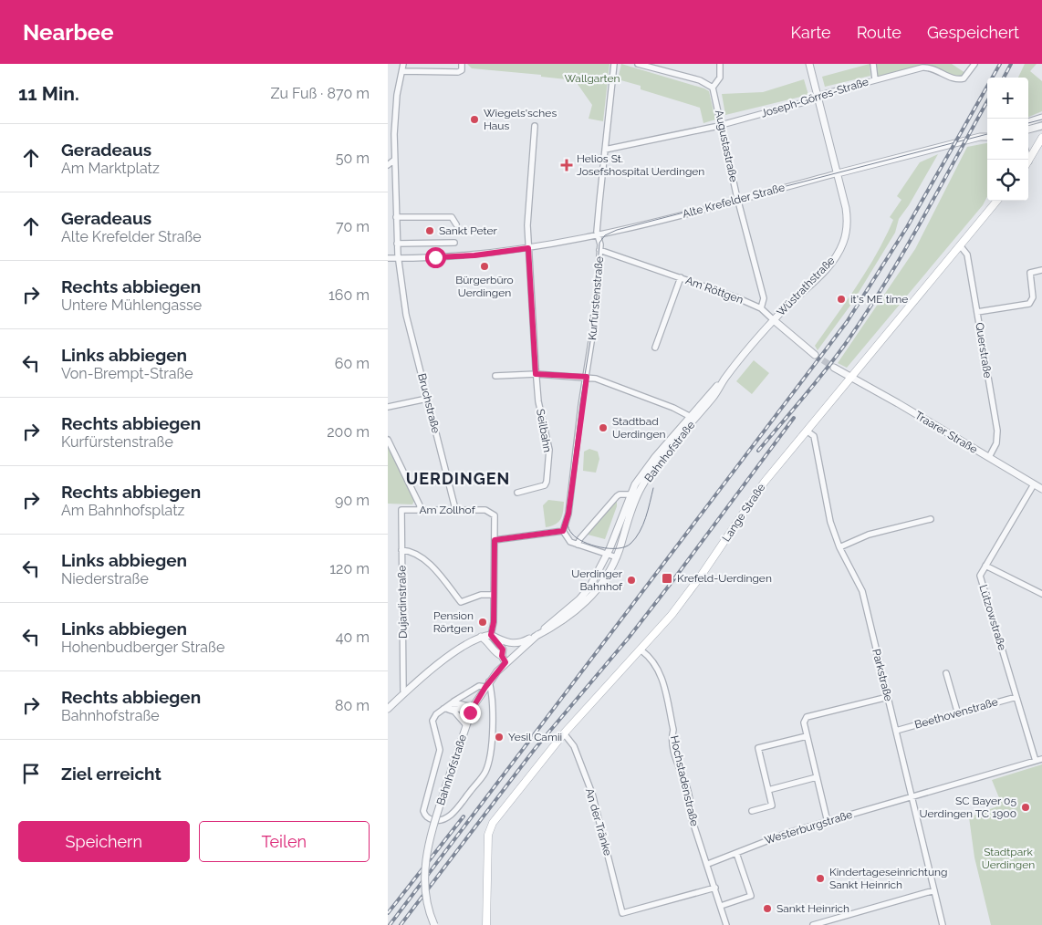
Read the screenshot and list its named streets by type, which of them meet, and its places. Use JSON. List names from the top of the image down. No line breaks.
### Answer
{"streets":{"main road":["Lange Straße"],"street":["Joseph-Görres-Straße","Augustastraße","Alte Krefelder Straße","Wüstrathstraße","Am Röttgen","Kurfürstenstraße","Querstraße","Bruchstraße","Seilbahn","Traarer Straße","Bahnhofstraße","Am Zollhof","Dujardinstraße","Lützowstraße","Parkstraße","Beethovenstraße","Hochstadenstraße","An der Tränke","Westerburgstraße"]},"crossings":[["Joseph-Görres-Straße","Augustastraße"],["Joseph-Görres-Straße","Wüstrathstraße"],["Joseph-Görres-Straße","Kurfürstenstraße"],["Augustastraße","Alte Krefelder Straße"],["Augustastraße","Am Röttgen"],["Alte Krefelder Straße","Wüstrathstraße"],["Alte Krefelder Straße","Kurfürstenstraße"],["Alte Krefelder Straße","Bruchstraße"],["Wüstrathstraße","Am Röttgen"],["Wüstrathstraße","Bahnhofstraße"],["Am Röttgen","Kurfürstenstraße"],["Am Röttgen","Bahnhofstraße"],["Querstraße","Traarer Straße"],["Querstraße","Lange Straße"],["Bruchstraße","Am Zollhof"],["Traarer Straße","Lange Straße"],["Traarer Straße","Lützowstraße"],["Am Zollhof","Dujardinstraße"],["Lange Straße","Parkstraße"],["Lange Straße","Hochstadenstraße"],["Lange Straße","An der Tränke"],["Lützowstraße","Beethovenstraße"],["Lützowstraße","Westerburgstraße"],["Parkstraße","Beethovenstraße"],["Parkstraße","Westerburgstraße"],["Hochstadenstraße","An der Tränke"],["Hochstadenstraße","Westerburgstraße"]],"districts":["UERDINGEN"],"parks":["Wallgarten","Stadtpark Uerdingen"],"places":{"other":["Wiegels'sches Haus","Sankt Peter","Bürgerbüro Uerdingen","it's ME time","Stadtbad Uerdingen","Uerdinger Bahnhof","Pension Rörtgen","Yesil Camii","SC Bayer 05 Uerdingen TC 1900","Kindertageseinrichtung Sankt Heinrich","Sankt Heinrich"],"health":["Helios St. Josefshospital Uerdingen"],"transit":["Krefeld-Uerdingen"]},"page":{"header":"Nearbee","nav":["Karte","Route","Gespeichert"],"heading":["11 Min.","Zu Fuß · 870 m"],"map_buttons":["+","−"],"list":[["Geradeaus","Am Marktplatz","50 m"],["Geradeaus","Alte Krefelder Straße","70 m"],["Rechts abbiegen","Untere Mühlengasse","160 m"],["Links abbiegen","Von-Brempt-Straße","60 m"],["Rechts abbiegen","Kurfürstenstraße","200 m"],["Rechts abbiegen","Am Bahnhofsplatz","90 m"],["Links abbiegen","Niederstraße","120 m"],["Links abbiegen","Hohenbudberger Straße","40 m"],["Rechts abbiegen","Bahnhofstraße","80 m"],"Ziel erreicht"],"buttons":["Speichern","Teilen"]}}
